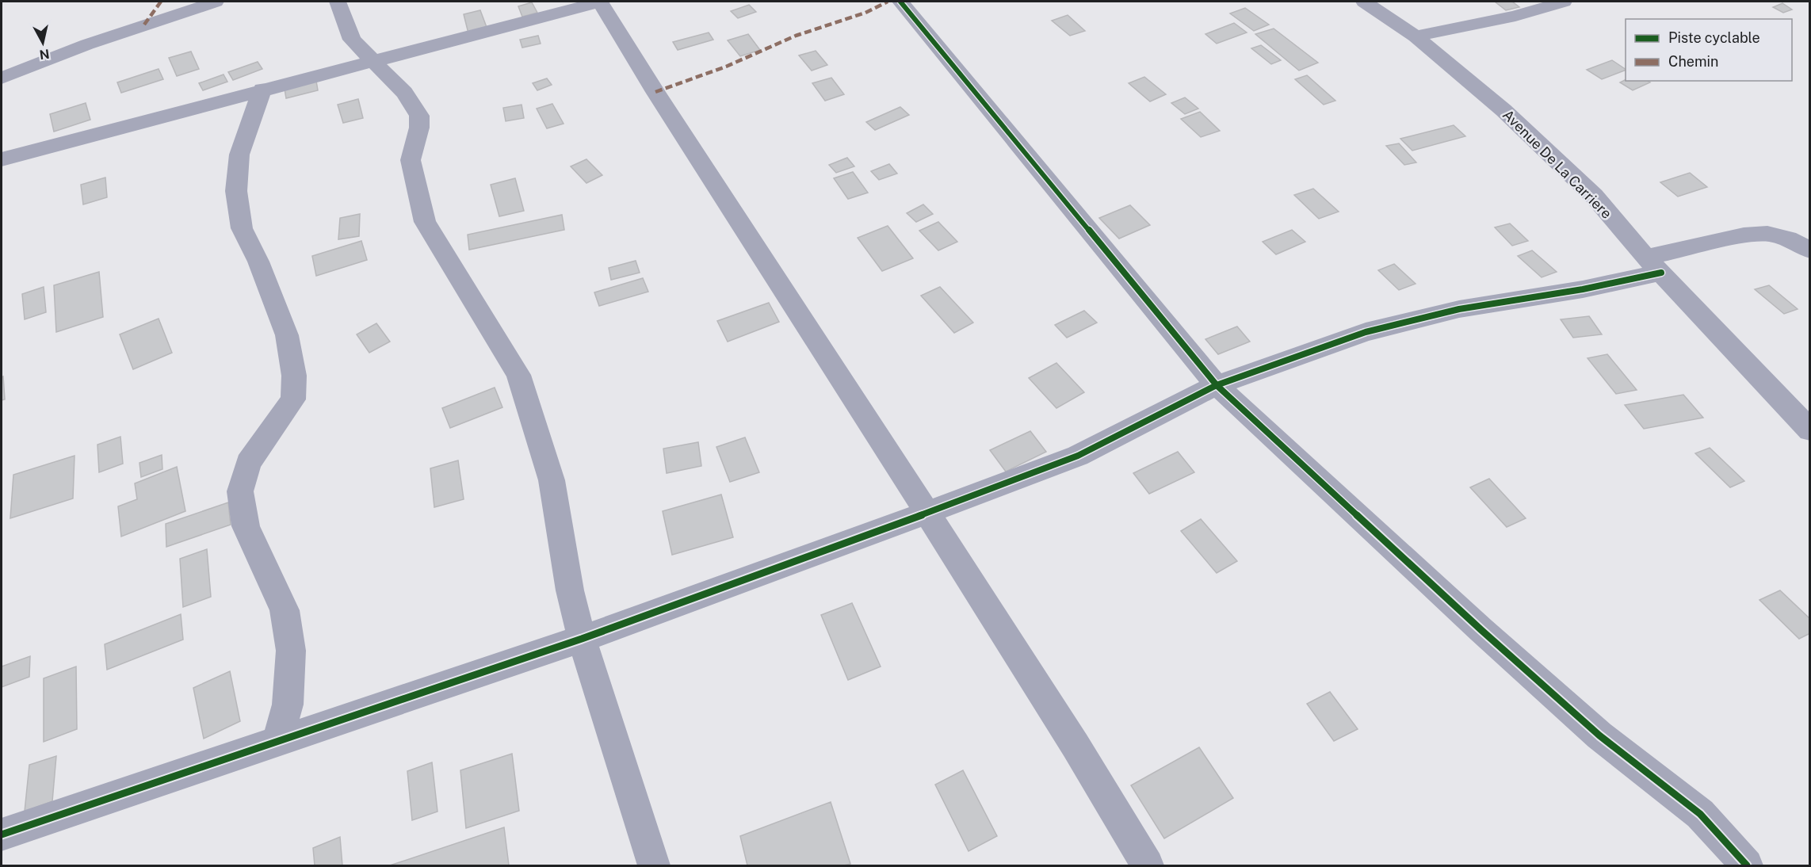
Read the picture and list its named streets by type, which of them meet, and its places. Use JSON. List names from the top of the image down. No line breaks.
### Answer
{"streets":{"street":["Avenue De La Carriere"]},"legend":["Piste cyclable","Chemin"],"north":"bottom"}
